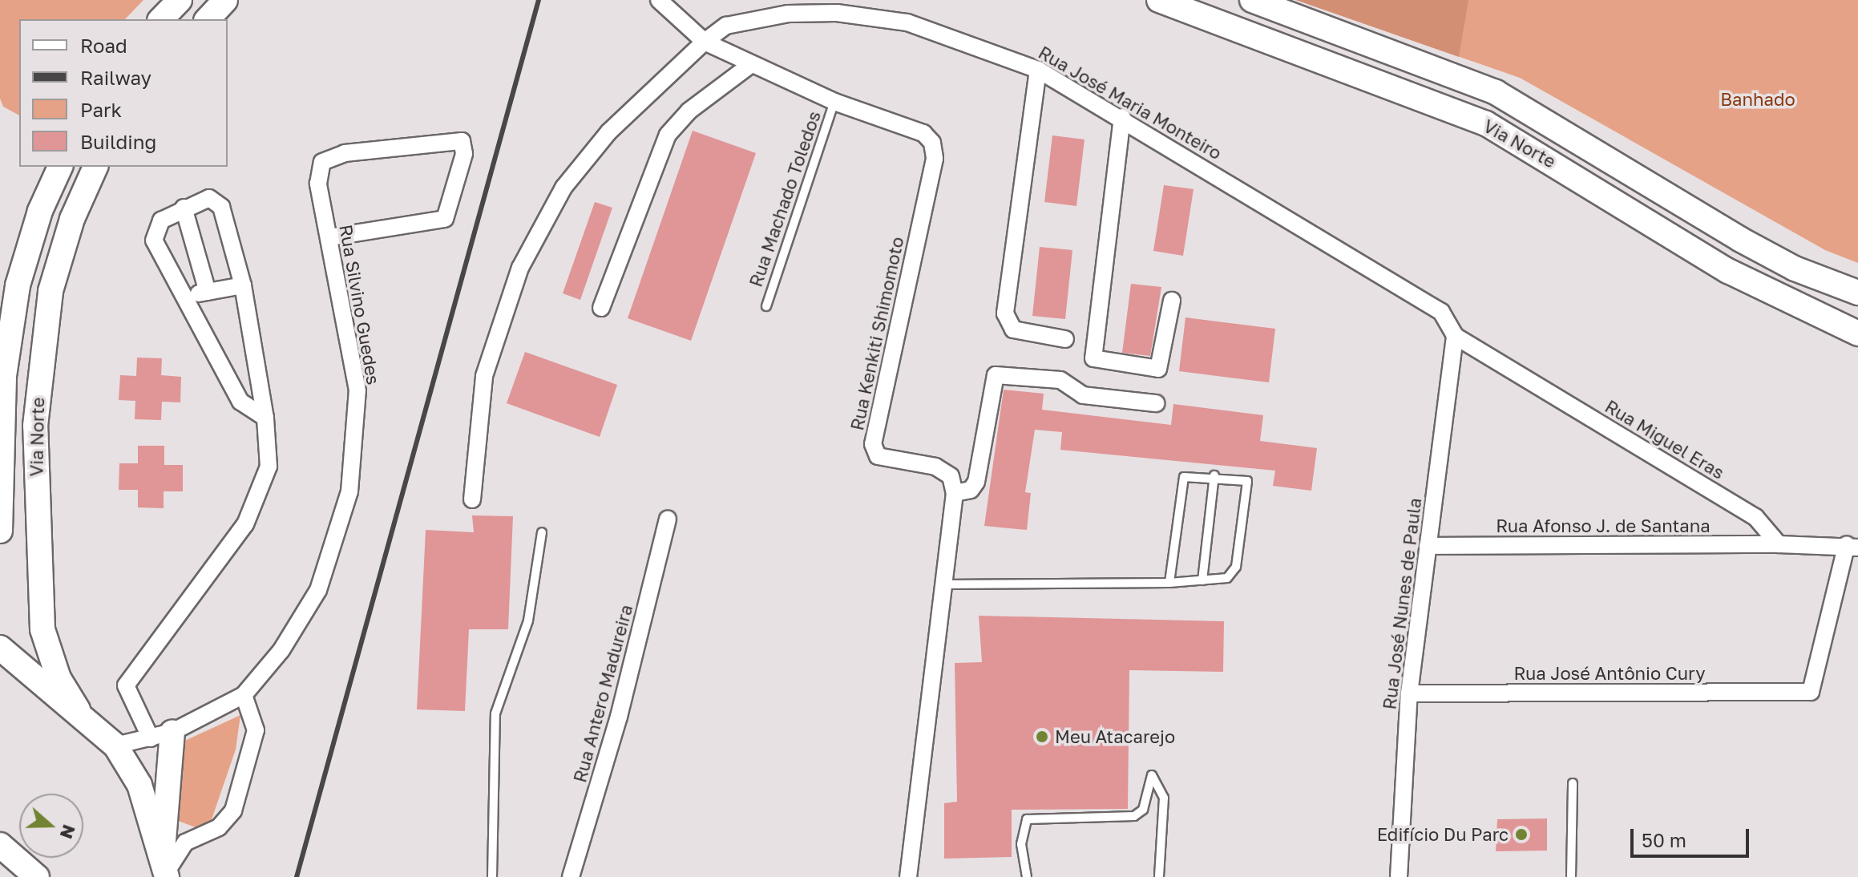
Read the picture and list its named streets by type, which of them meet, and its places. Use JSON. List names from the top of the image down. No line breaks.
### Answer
{"streets":{"main road":["Via Norte"],"street":["Rua José Maria Monteiro","Rua Silvino Guedes","Rua Kenkiti Shimomoto","Rua Miguel Eras","Rua Afonso J. de Santana","Rua José Nunes de Paula","Rua José Antônio Cury","Rua Antero Madureira"],"lane":["Rua Machado Toledos"]},"crossings":[["Rua José Maria Monteiro","Rua Kenkiti Shimomoto"],["Rua José Maria Monteiro","Rua Miguel Eras"],["Rua José Maria Monteiro","Rua José Nunes de Paula"],["Rua Machado Toledos","Rua Kenkiti Shimomoto"],["Rua Miguel Eras","Rua Afonso J. de Santana"],["Rua Miguel Eras","Rua José Nunes de Paula"],["Rua Afonso J. de Santana","Rua José Nunes de Paula"],["Rua José Nunes de Paula","Rua José Antônio Cury"]],"parks":["Banhado"],"places":["Meu Atacarejo","Edifício Du Parc"],"legend":["Road","Railway","Park","Building"],"scale_bar":"50 m","north":"right"}
